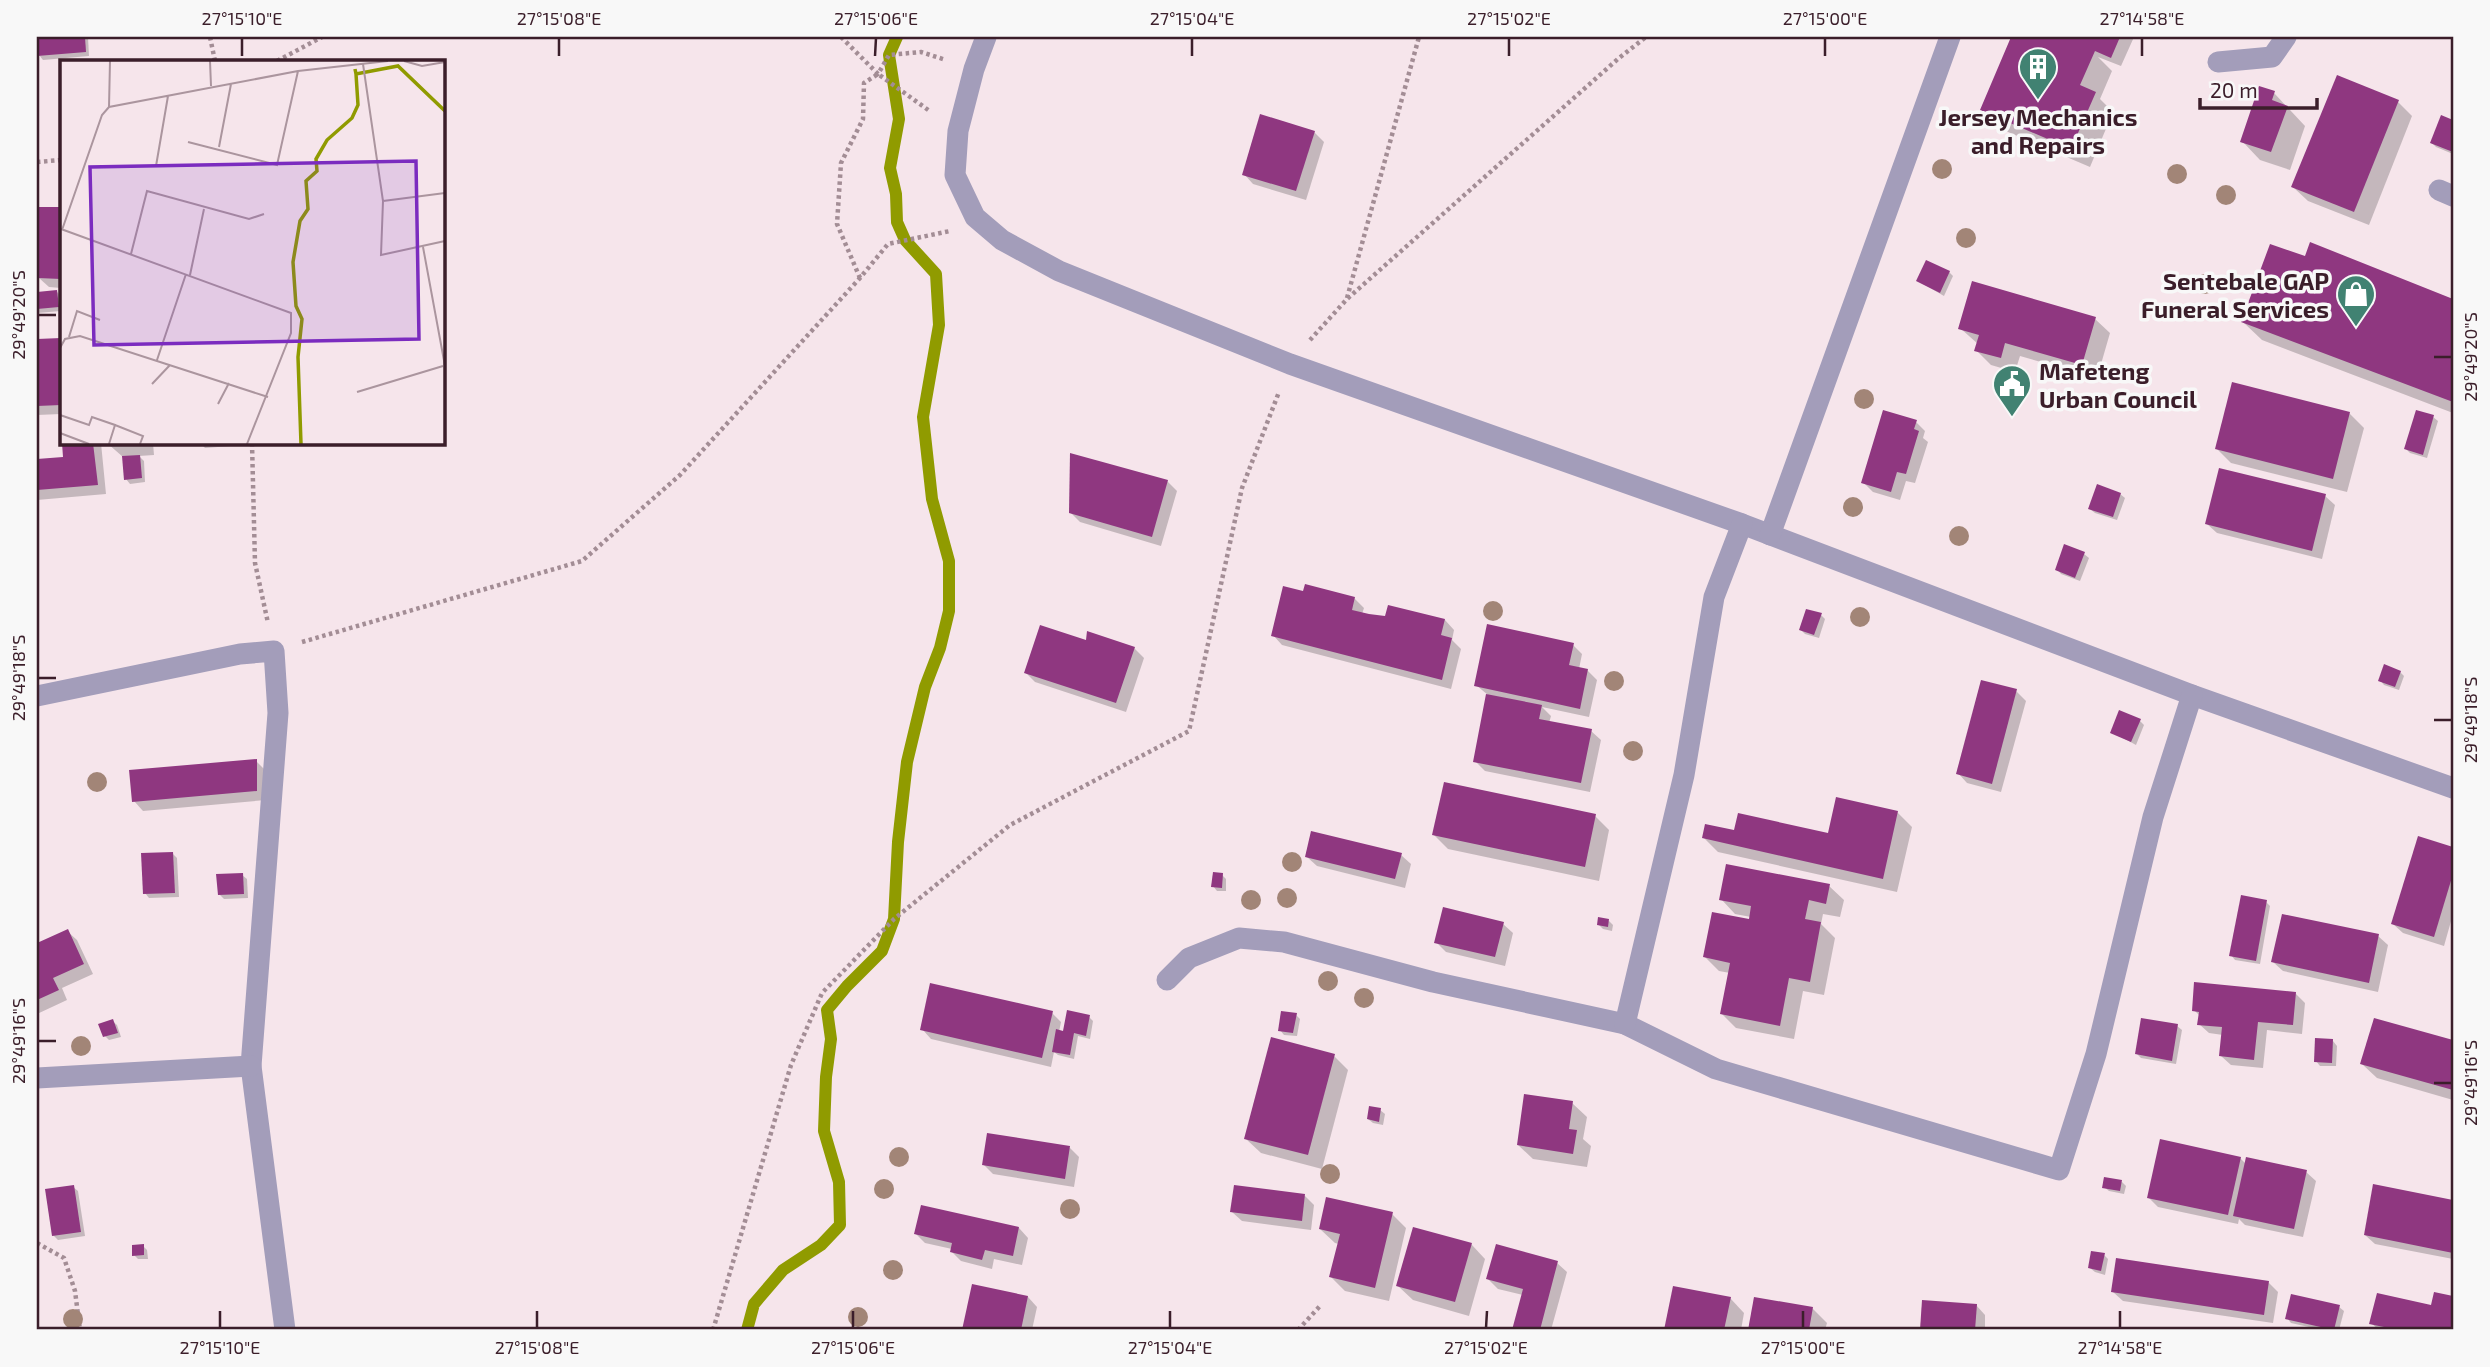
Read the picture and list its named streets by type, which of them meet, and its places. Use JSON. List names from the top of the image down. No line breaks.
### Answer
{"places":{"building":["Jersey Mechanics and Repairs"],"shop":["Sentebale GAP Funeral Services"],"public building":["Mafeteng Urban Council"]},"scale_bar":"20 m","coordinates":["27°15'10\"E","27°15'08\"E","27°15'06\"E","27°15'04\"E","27°15'02\"E","27°15'00\"E","27°14'58\"E","29°49'20\"S","29°49'18\"S","29°49'16\"S"]}
